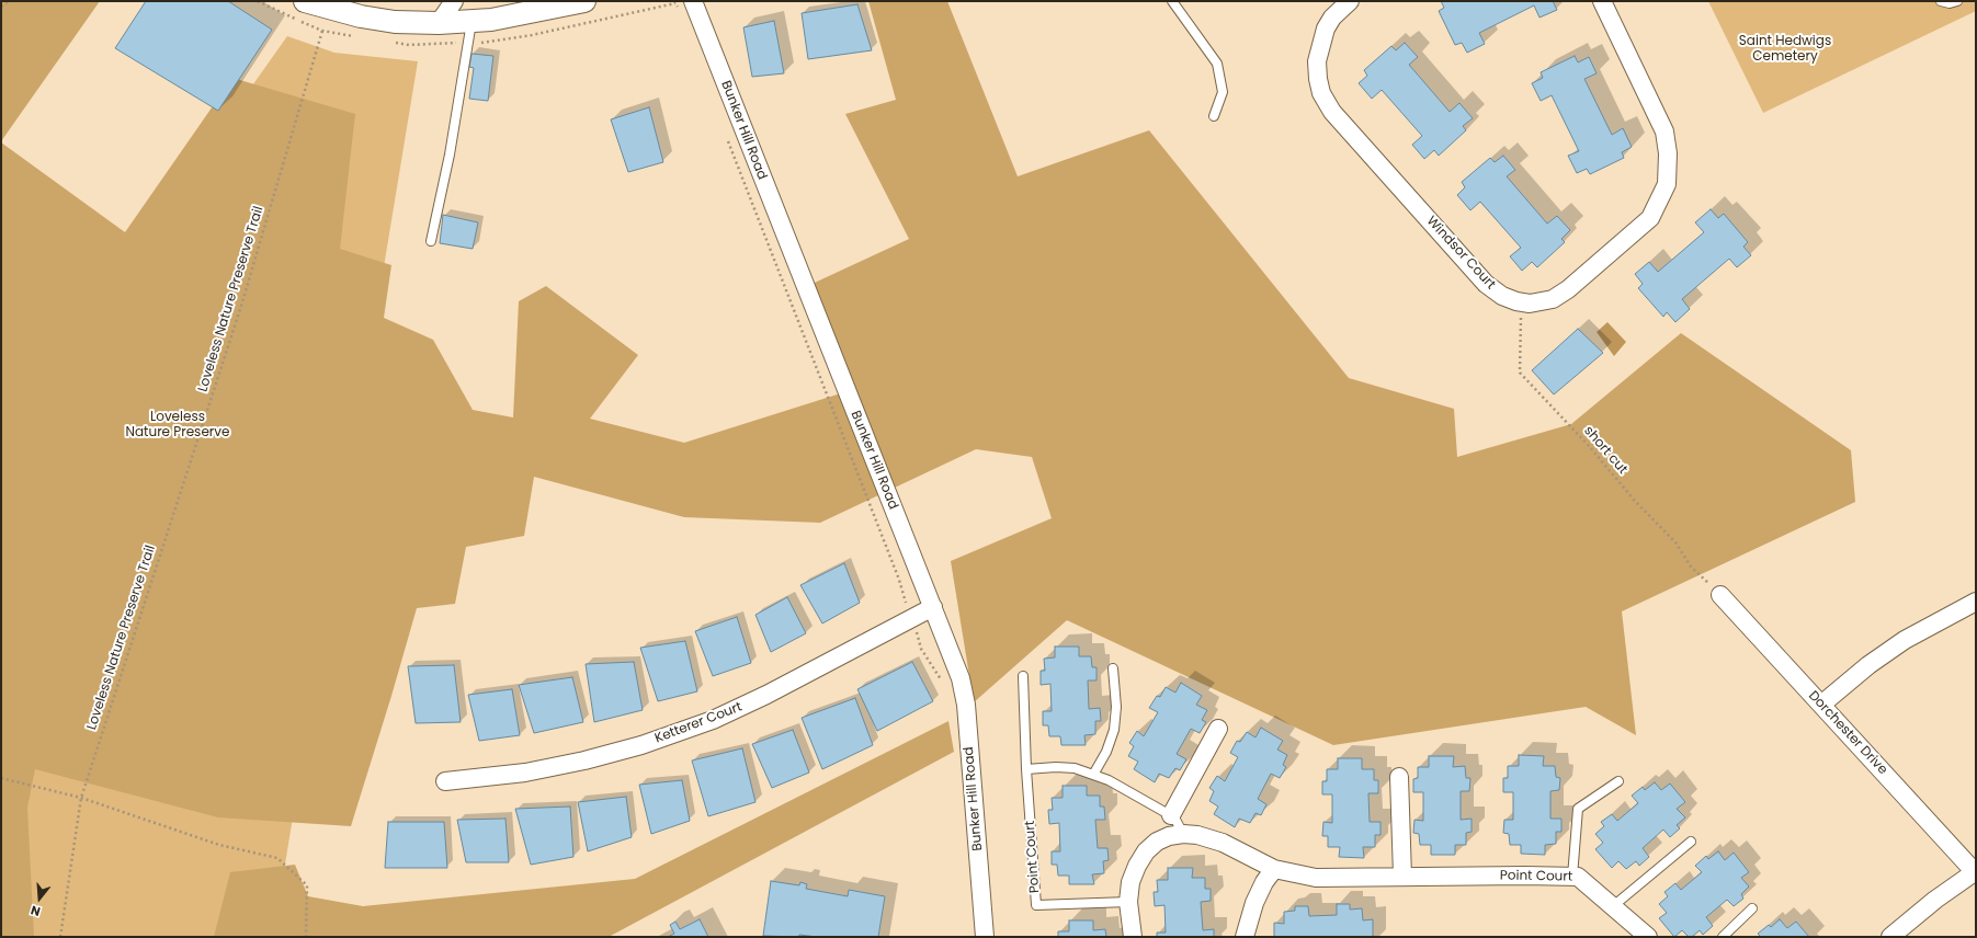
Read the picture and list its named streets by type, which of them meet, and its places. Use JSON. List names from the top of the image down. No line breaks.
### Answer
{"streets":{"street":["Bunker Hill Road","Windsor Court","Ketterer Court","Dorchester Drive","Point Court"],"path":["Loveless Nature Preserve Trail","short cut"]},"crossings":[["Bunker Hill Road","Ketterer Court"],["Windsor Court","short cut"],["short cut","Dorchester Drive"]],"parks":["Saint Hedwigs Cemetery","Loveless Nature Preserve"],"north":"bottom"}
